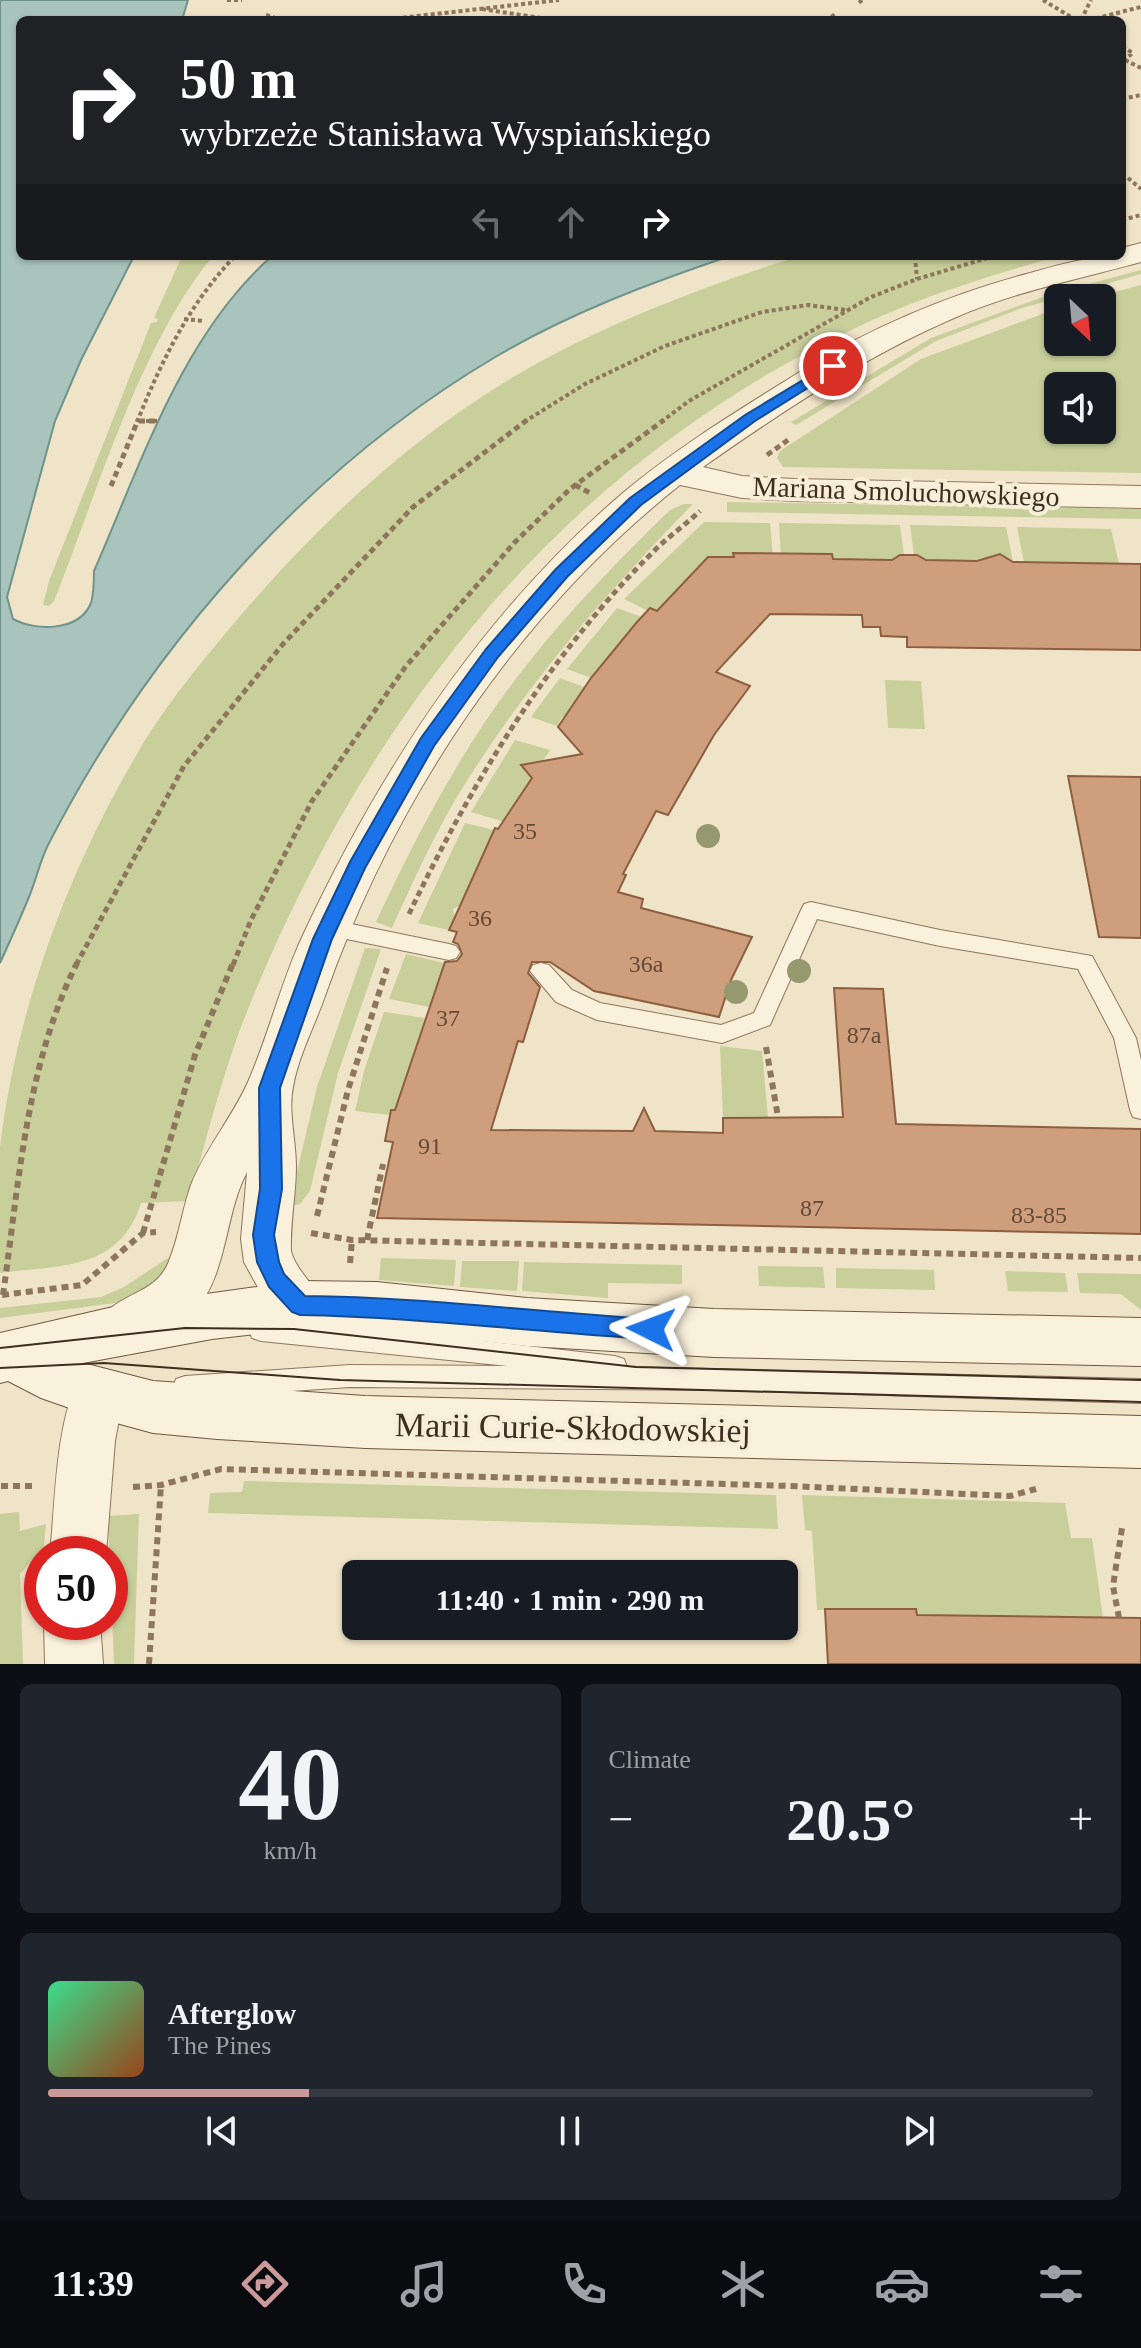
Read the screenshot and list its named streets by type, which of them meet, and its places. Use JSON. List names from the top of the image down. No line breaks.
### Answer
{"streets":{"main road":["Marii Curie-Skłodowskiej"],"street":["Mariana Smoluchowskiego"]},"house_numbers":["35","36","36a","37","87a","91","87","83-85"],"north":"bottom right","page":{"turn":["50 m","wybrzeże Stanisława Wyspiańskiego"],"limit":"50","trip":"11:40 · 1 min · 290 m","tile":[["40","km/h"],"Climate"],"heat":["−","20.5°","+"],"song":["Afterglow","The Pines"],"tabs":"11:39"}}
